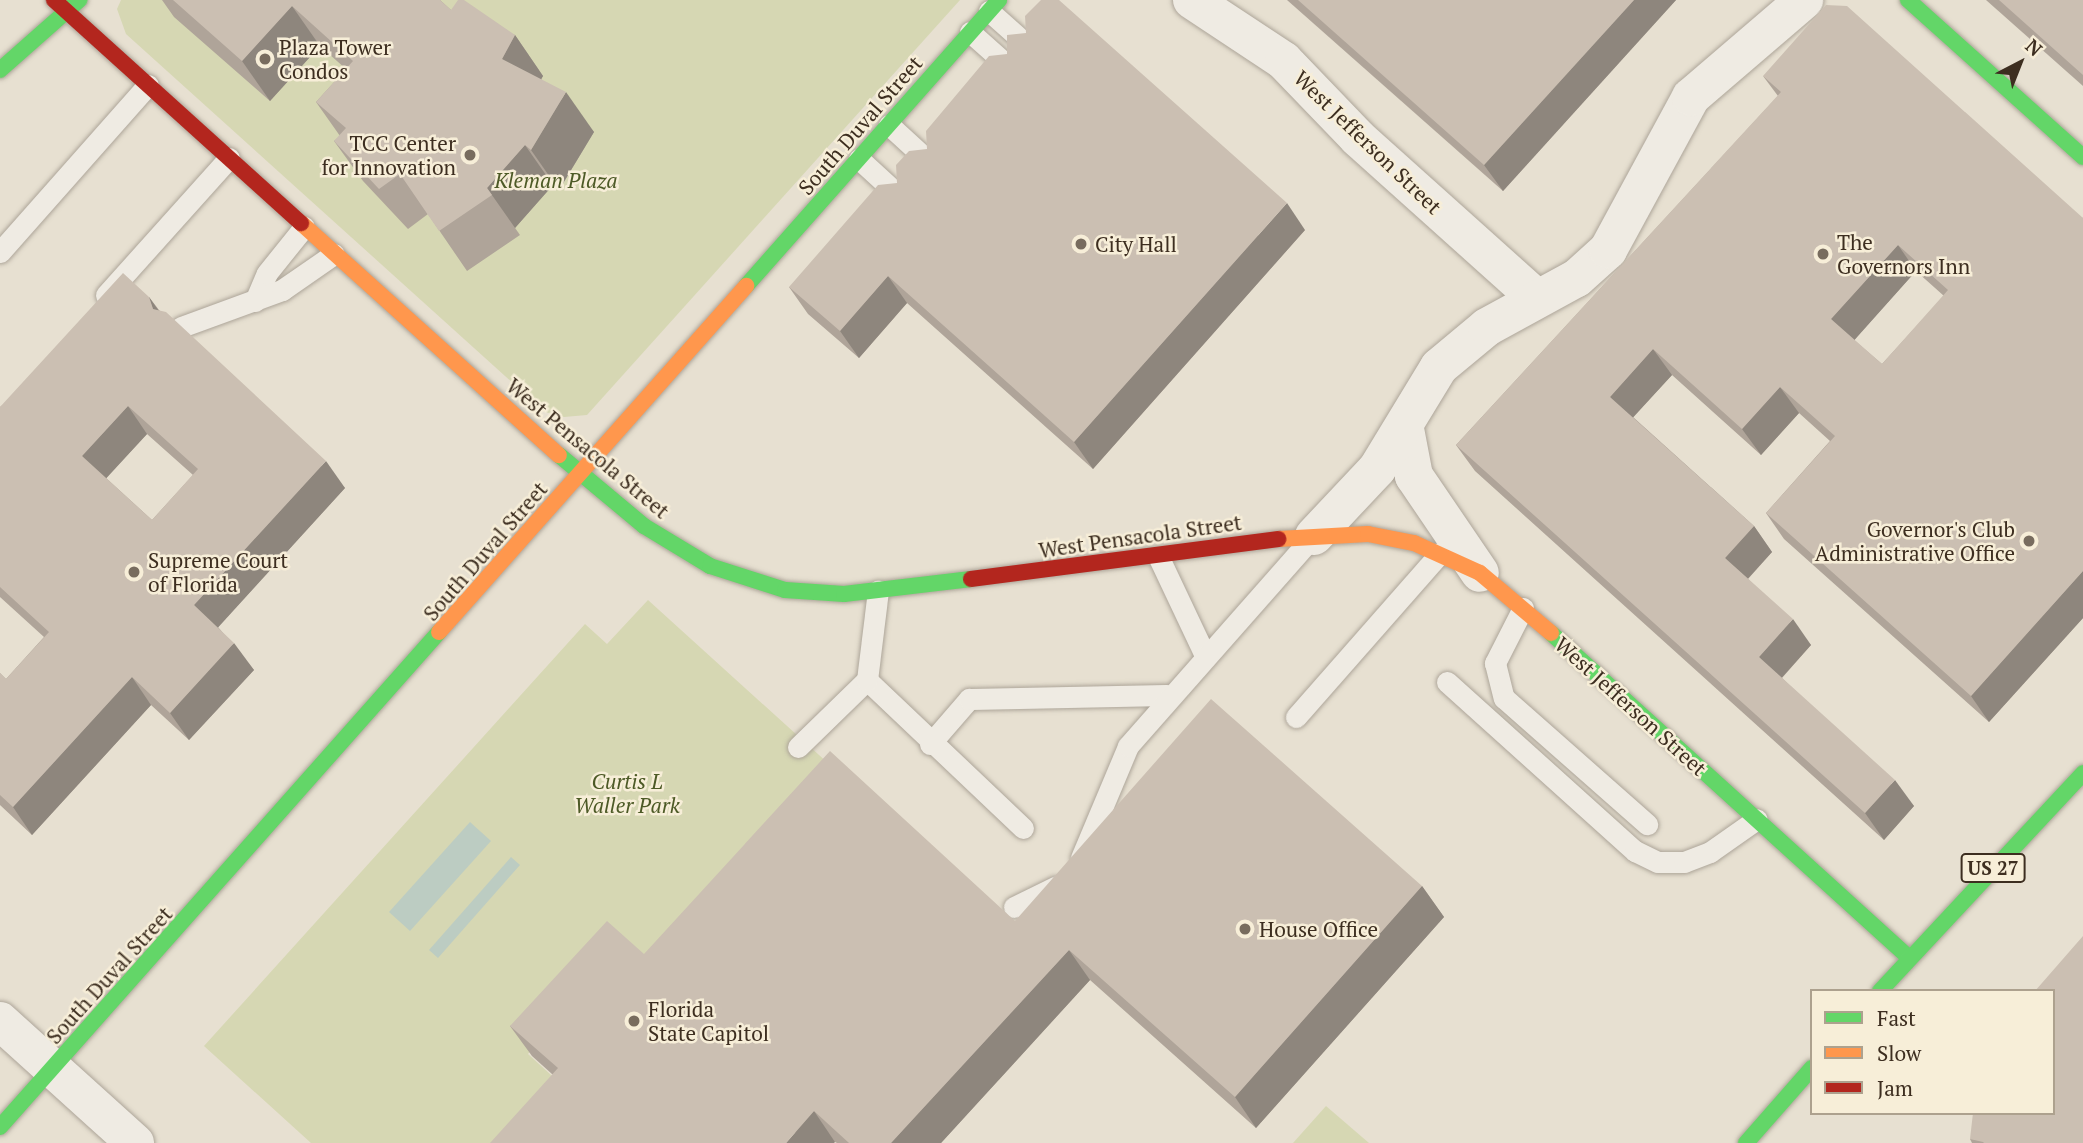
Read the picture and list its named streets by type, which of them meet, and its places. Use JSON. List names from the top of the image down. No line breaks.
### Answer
{"streets":{"main road":["South Duval Street","West Jefferson Street","West Pensacola Street","US 27"]},"crossings":[["South Duval Street","West Pensacola Street"],["West Jefferson Street","West Pensacola Street"],["West Jefferson Street","US 27"]],"parks":["Kleman Plaza","Curtis L Waller Park"],"places":["Plaza Tower Condos","TCC Center for Innovation","City Hall","The Governors Inn","Governor's Club Administrative Office","Supreme Court of Florida","House Office","Florida State Capitol"],"legend":["Fast","Slow","Jam"],"north":"top right"}
